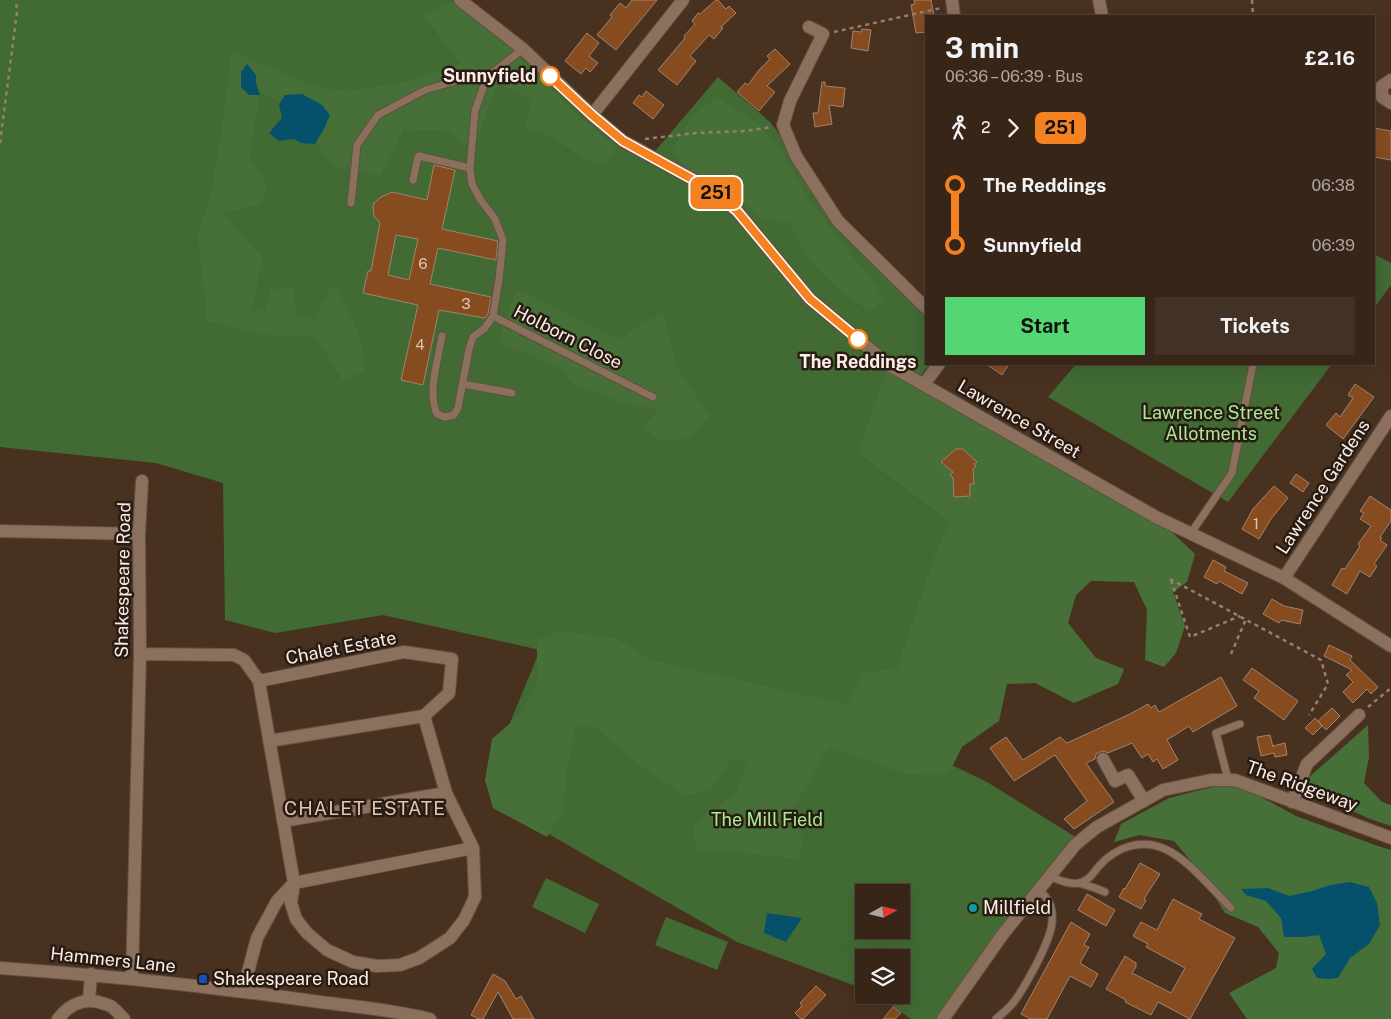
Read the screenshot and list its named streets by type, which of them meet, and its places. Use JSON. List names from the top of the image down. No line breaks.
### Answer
{"streets":{"street":["Lawrence Street","Lawrence Gardens","Shakespeare Road","Chalet Estate","The Ridgeway","Hammers Lane"],"lane":["Holborn Close"]},"crossings":[["Lawrence Street","Lawrence Gardens"],["Shakespeare Road","Hammers Lane"]],"districts":["CHALET ESTATE"],"parks":["Lawrence Street Allotments","The Mill Field"],"places":{"other":["Sunnyfield","The Reddings","Millfield"],"transit":["Shakespeare Road"]},"lines":["bus line 251"],"house_numbers":["6","3","4","1"],"north":"right","page":{"on_map":"251","heading":["3 min","06:36 – 06:39 · Bus","£2.16"],"legs":["2","251"],"list":[{"name":"The Reddings","value":"06:38"},{"name":"Sunnyfield","value":"06:39"}],"buttons":["Start","Tickets"]}}
